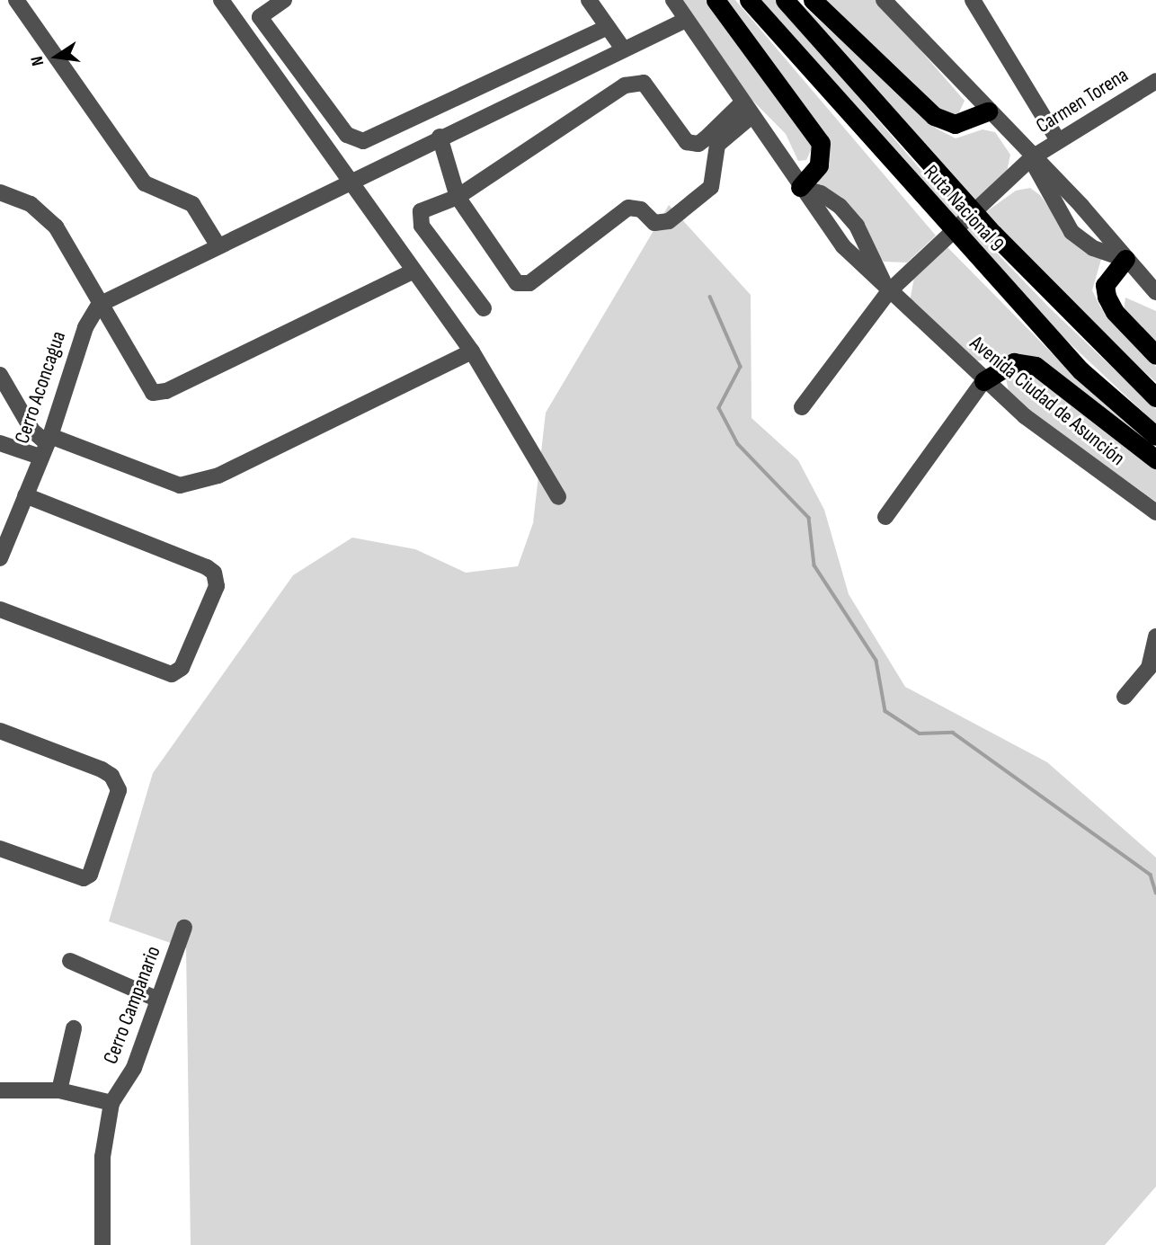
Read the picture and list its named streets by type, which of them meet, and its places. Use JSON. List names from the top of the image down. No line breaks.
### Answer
{"streets":{"highway":["Ruta Nacional 9"],"street":["Carmen Torena","Cerro Aconcagua","Avenida Ciudad de Asunción","Cerro Campanario"]},"crossings":[["Carmen Torena","Avenida Ciudad de Asunción"]],"north":"left"}
